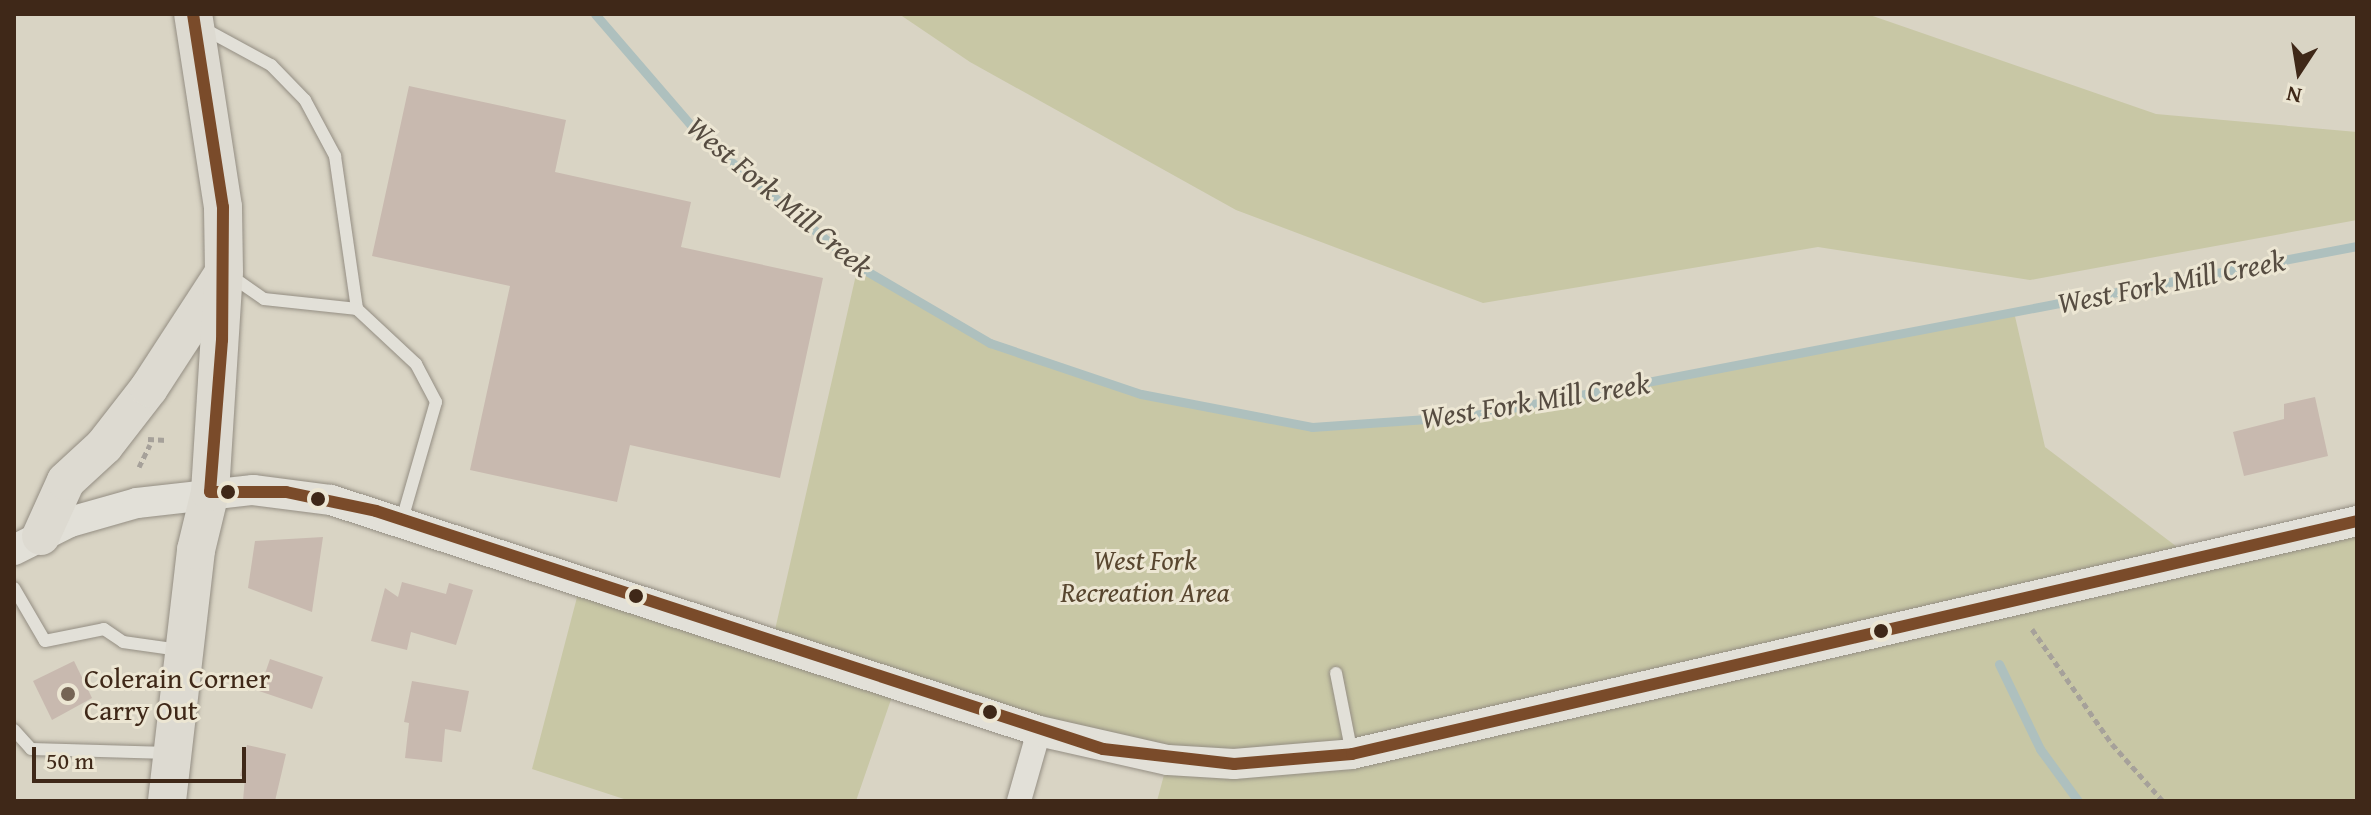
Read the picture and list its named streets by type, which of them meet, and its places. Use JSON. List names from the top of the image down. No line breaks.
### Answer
{"water":["West Fork Mill Creek"],"parks":["West Fork Recreation Area"],"places":["Colerain Corner Carry Out"],"scale_bar":"50 m","north":"bottom"}
